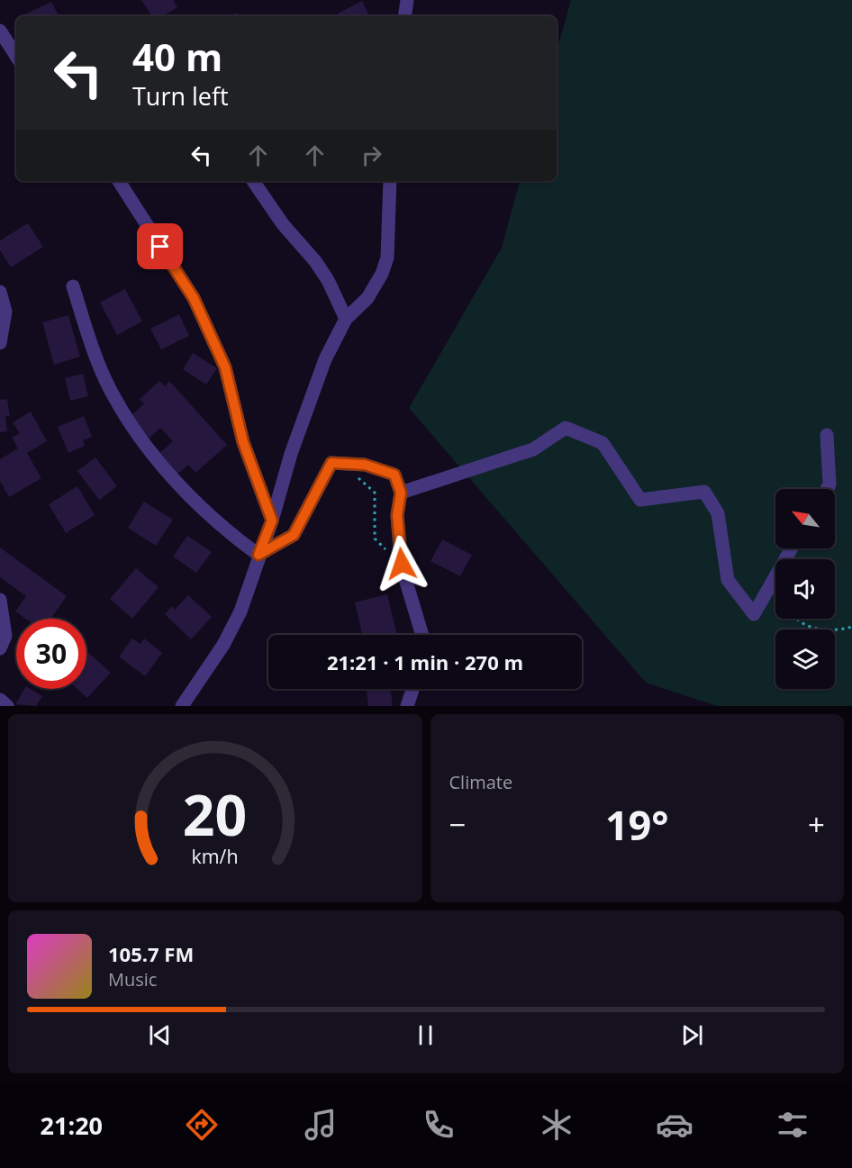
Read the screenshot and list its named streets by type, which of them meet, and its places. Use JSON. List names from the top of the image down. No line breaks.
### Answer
{"north":"top left","page":{"turn":["40 m","Turn left"],"limit":"30","trip":"21:21 · 1 min · 270 m","tile":"Climate","heat":["−","19°","+"],"song":["105.7 FM","Music"],"tabs":"21:20","gauge":["20","km/h"]}}
